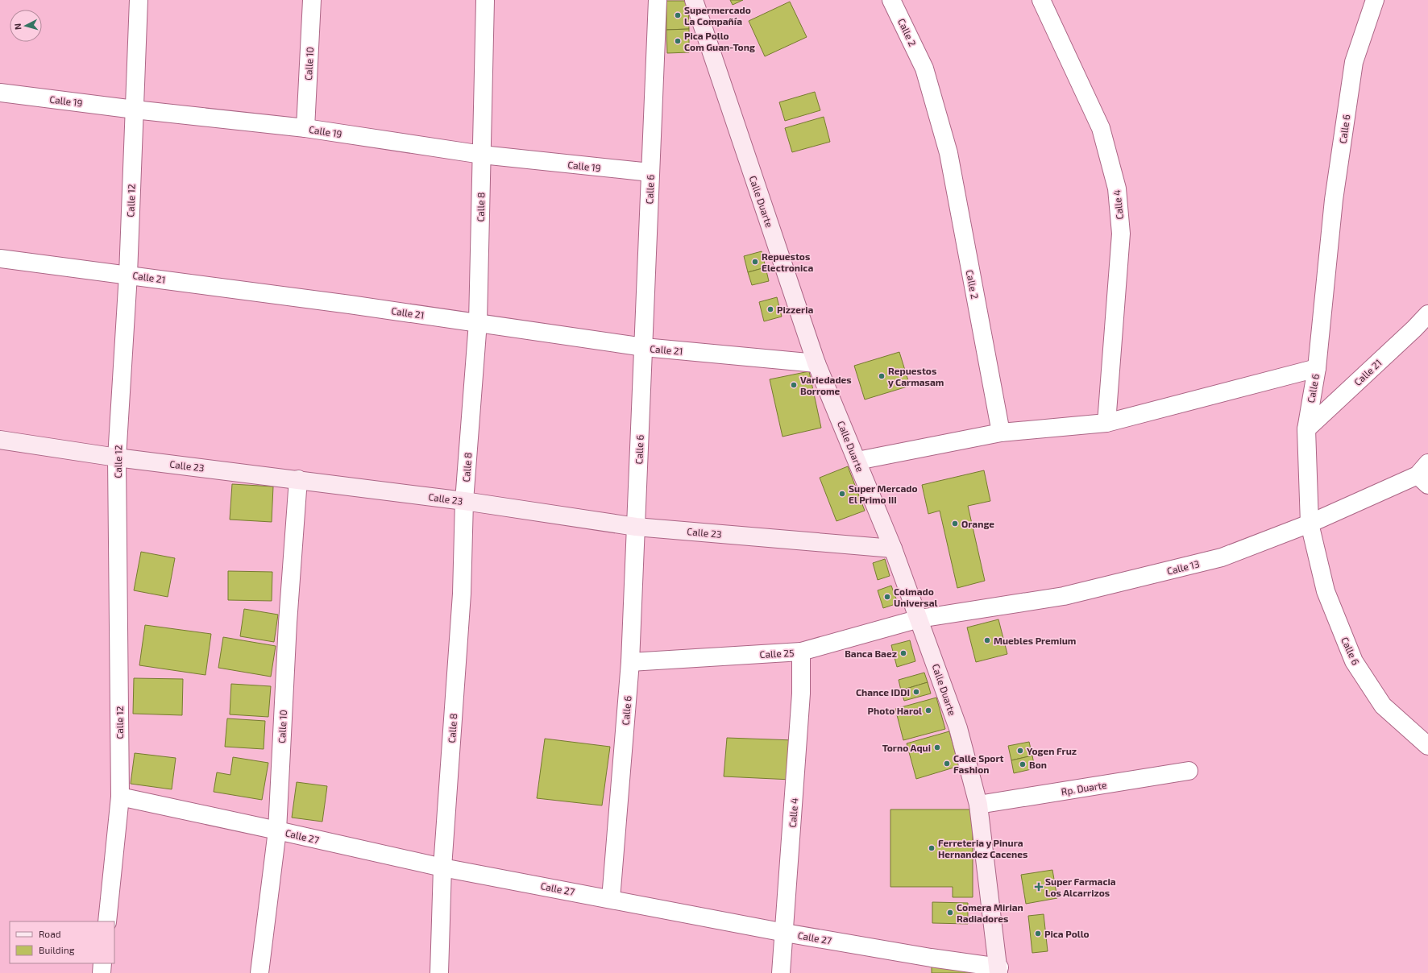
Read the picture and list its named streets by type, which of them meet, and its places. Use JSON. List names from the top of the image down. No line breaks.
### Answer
{"streets":{"street":["Calle 2","Calle 10","Calle 19","Calle 6","Calle 12","Calle Duarte","Calle 4","Calle 8","Calle 21","Calle 23","Calle 13","Calle 25","Rp. Duarte","Calle 27"]},"crossings":[["Calle 10","Calle 19"],["Calle 10","Calle 23"],["Calle 10","Calle 27"],["Calle 19","Calle 6"],["Calle 19","Calle 12"],["Calle 19","Calle 8"],["Calle 6","Calle 21"],["Calle 6","Calle 23"],["Calle 6","Calle 13"],["Calle 6","Calle 25"],["Calle 6","Calle 27"],["Calle 12","Calle 21"],["Calle 12","Calle 23"],["Calle 12","Calle 27"],["Calle Duarte","Calle 21"],["Calle Duarte","Calle 23"],["Calle Duarte","Calle 13"],["Calle Duarte","Calle 25"],["Calle Duarte","Rp. Duarte"],["Calle Duarte","Calle 27"],["Calle 4","Calle 25"],["Calle 4","Calle 27"],["Calle 8","Calle 21"],["Calle 8","Calle 23"],["Calle 8","Calle 27"],["Calle 13","Calle 25"]],"places":{"other":["Supermercado La Compañía","Pica Pollo Com Guan-Tong","Repuestos Electronica","Pizzeria","Repuestos y Carmasam","Variedades Borrome","Super Mercado El Primo III","Orange","Colmado Universal","Muebles Premium","Banca Baez","Chance IDDI","Photo Harol","Torno Aqui","Yogen Fruz","Calle Sport Fashion","Bon","Ferreteria y Pinura Hernandez Cacenes","Comera Mirian Radiadores","Pica Pollo"],"health":["Super Farmacia Los Alcarrizos"]},"legend":["Road","Building"],"north":"left"}
